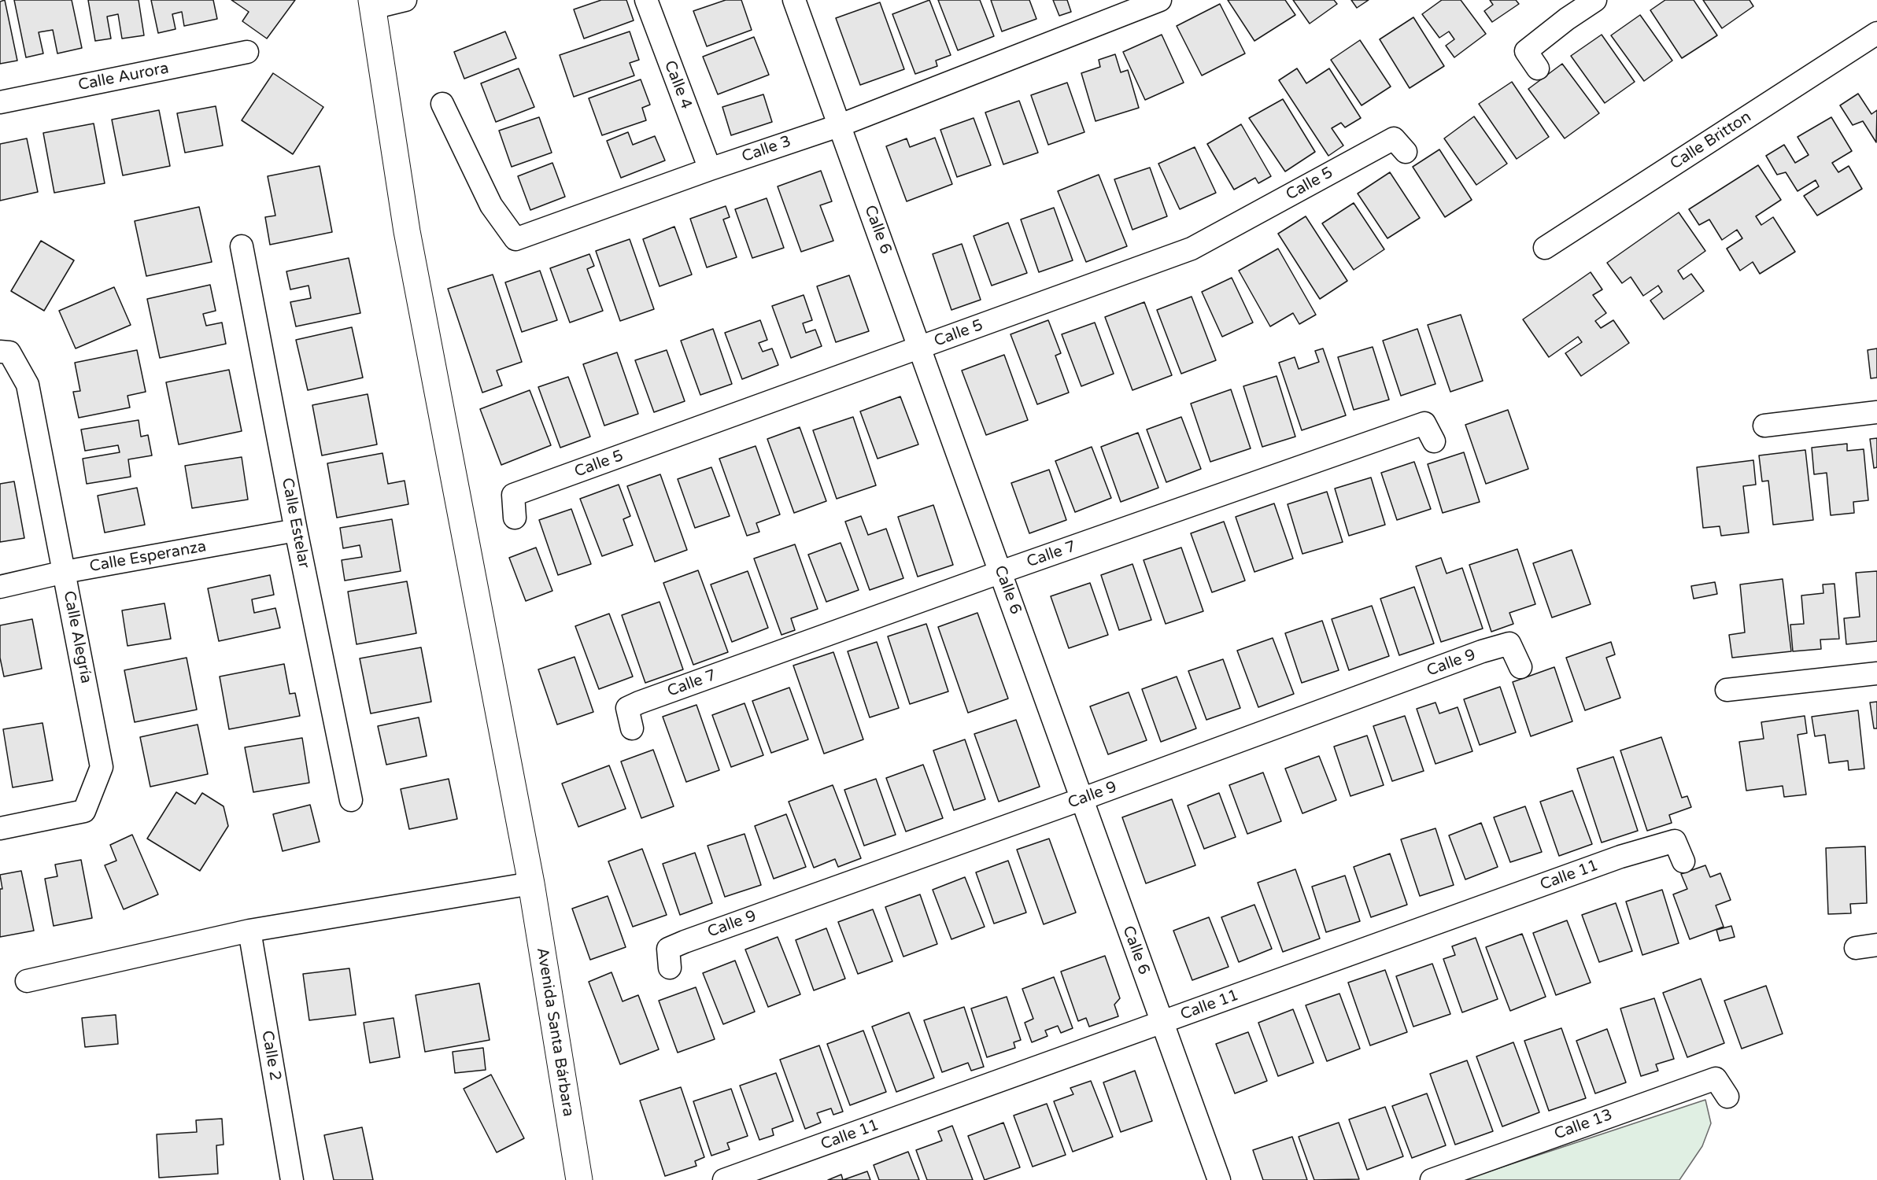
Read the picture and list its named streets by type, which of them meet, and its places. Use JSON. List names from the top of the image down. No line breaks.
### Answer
{"streets":{"street":["Calle Aurora","Calle 4","Calle Britton","Calle 3","Calle 5","Calle 6","Calle Estelar","Calle 7","Calle Esperanza","Calle Alegría","Calle 9","Calle 11","Avenida Santa Bárbara","Calle 2","Calle 13"]},"crossings":[["Calle 4","Calle 3"],["Calle 3","Calle 6"],["Calle 5","Calle 6"],["Calle 6","Calle 7"],["Calle 6","Calle 9"],["Calle 6","Calle 11"],["Calle Estelar","Calle Esperanza"],["Calle Esperanza","Calle Alegría"]]}
